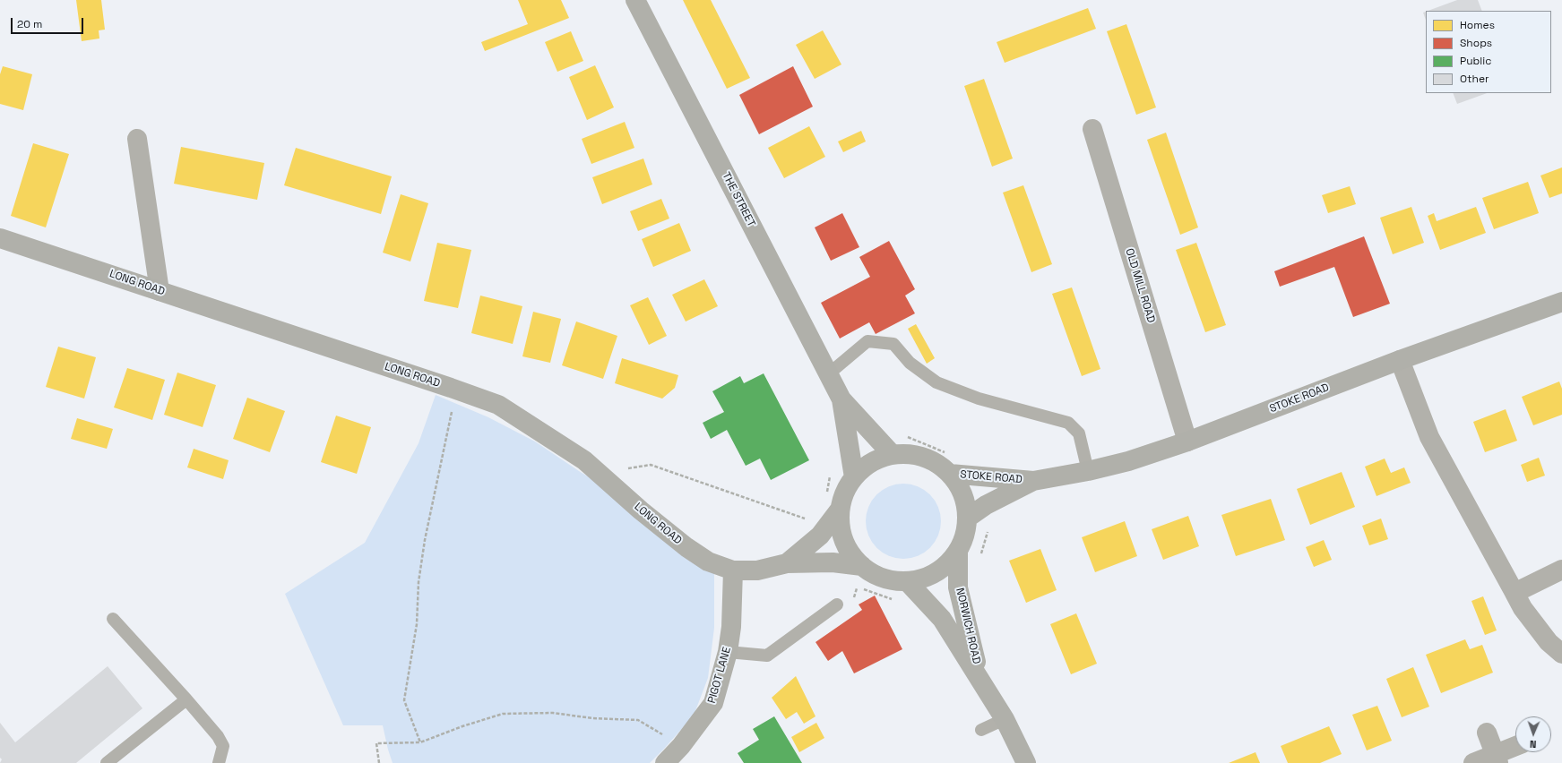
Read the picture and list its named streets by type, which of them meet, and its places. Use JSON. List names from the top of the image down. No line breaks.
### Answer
{"streets":{"street":["THE STREET","LONG ROAD","OLD MILL ROAD","STOKE ROAD","NORWICH ROAD","PIGOT LANE"]},"crossings":[["THE STREET","LONG ROAD"],["THE STREET","STOKE ROAD"],["THE STREET","NORWICH ROAD"],["LONG ROAD","STOKE ROAD"],["LONG ROAD","NORWICH ROAD"],["LONG ROAD","PIGOT LANE"],["OLD MILL ROAD","STOKE ROAD"],["STOKE ROAD","NORWICH ROAD"]],"legend":["Homes","Shops","Public","Other"],"scale_bar":"20 m","north":"bottom"}
